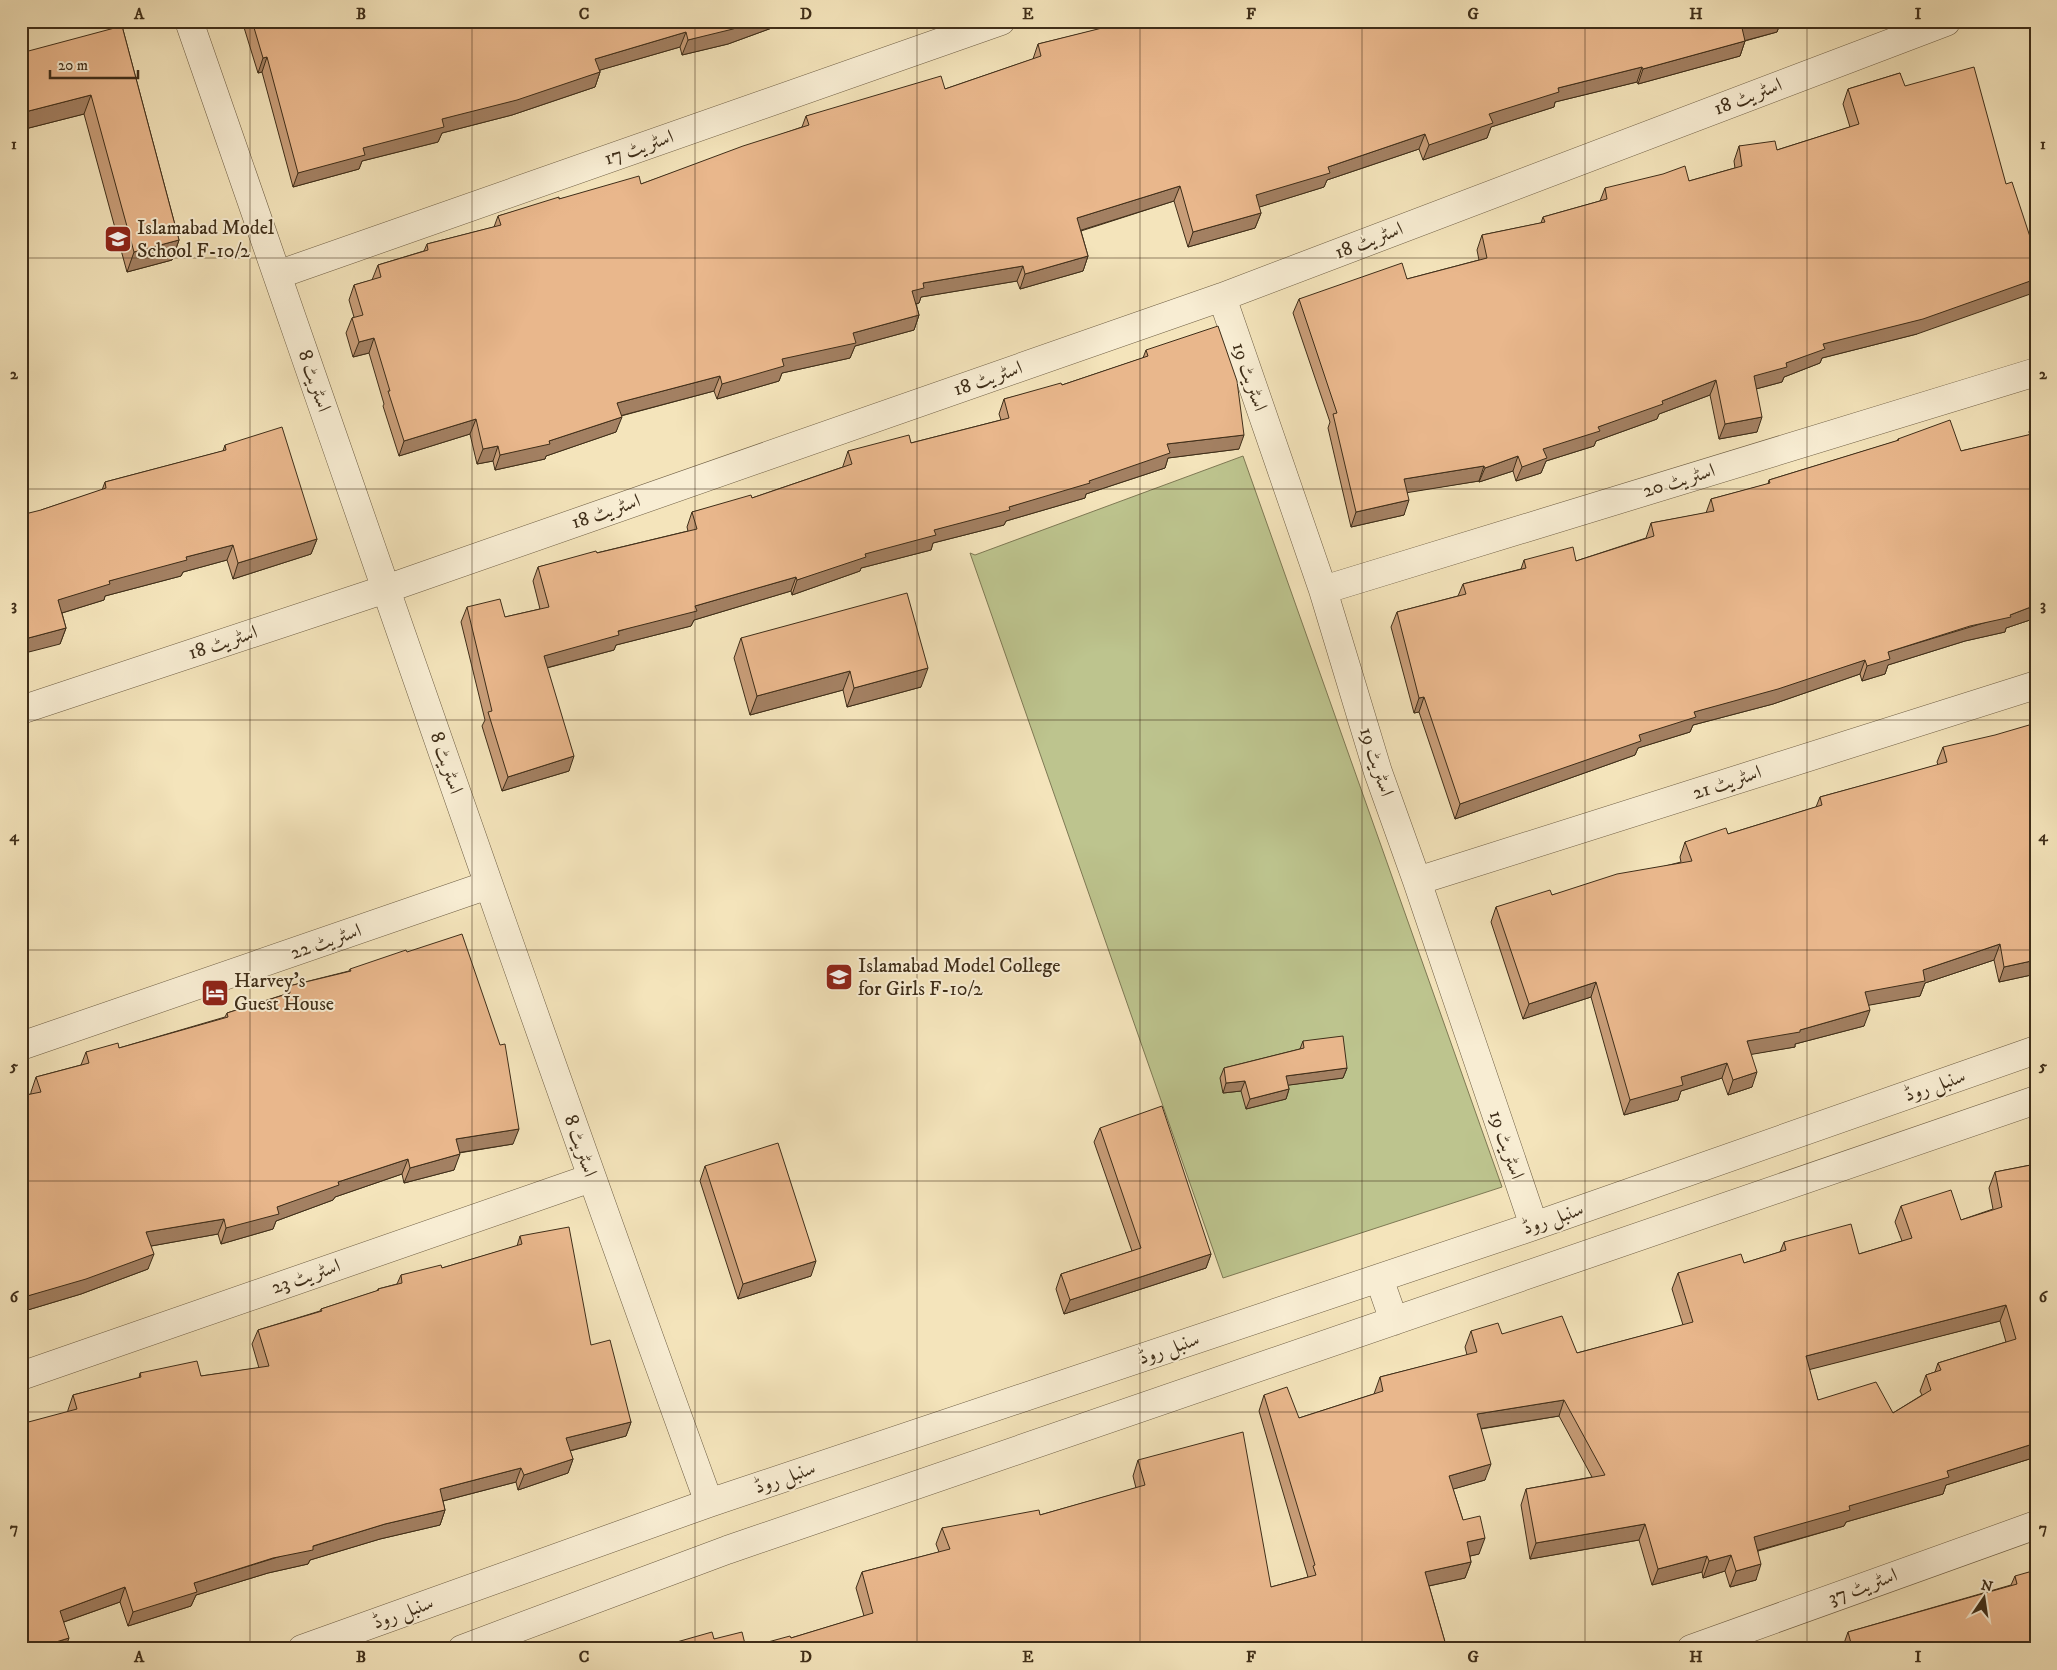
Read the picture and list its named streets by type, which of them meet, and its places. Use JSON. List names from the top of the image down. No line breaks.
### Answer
{"streets":{"street":["اسٹریٹ 18","اسٹریٹ 17","اسٹریٹ 19","اسٹریٹ 8","اسٹریٹ 20","اسٹریٹ 21","اسٹریٹ 22","سنبل روڈ","اسٹریٹ 23","اسٹریٹ 37"]},"crossings":[["اسٹریٹ 18","اسٹریٹ 19"],["اسٹریٹ 18","اسٹریٹ 8"],["اسٹریٹ 17","اسٹریٹ 8"],["اسٹریٹ 19","اسٹریٹ 20"],["اسٹریٹ 19","اسٹریٹ 21"],["اسٹریٹ 19","سنبل روڈ"],["اسٹریٹ 8","اسٹریٹ 22"],["اسٹریٹ 8","سنبل روڈ"],["اسٹریٹ 8","اسٹریٹ 23"]],"places":{"school or university":["Islamabad Model School F-10/2","Islamabad Model College for Girls F-10/2"],"hotel":["Harvey's Guest House"]},"scale_bar":"20 m","north":"top","grid":{"columns":["A","B","C","D","E","F","G","H","I"],"rows":["1","2","3","4","5","6","7"]}}
